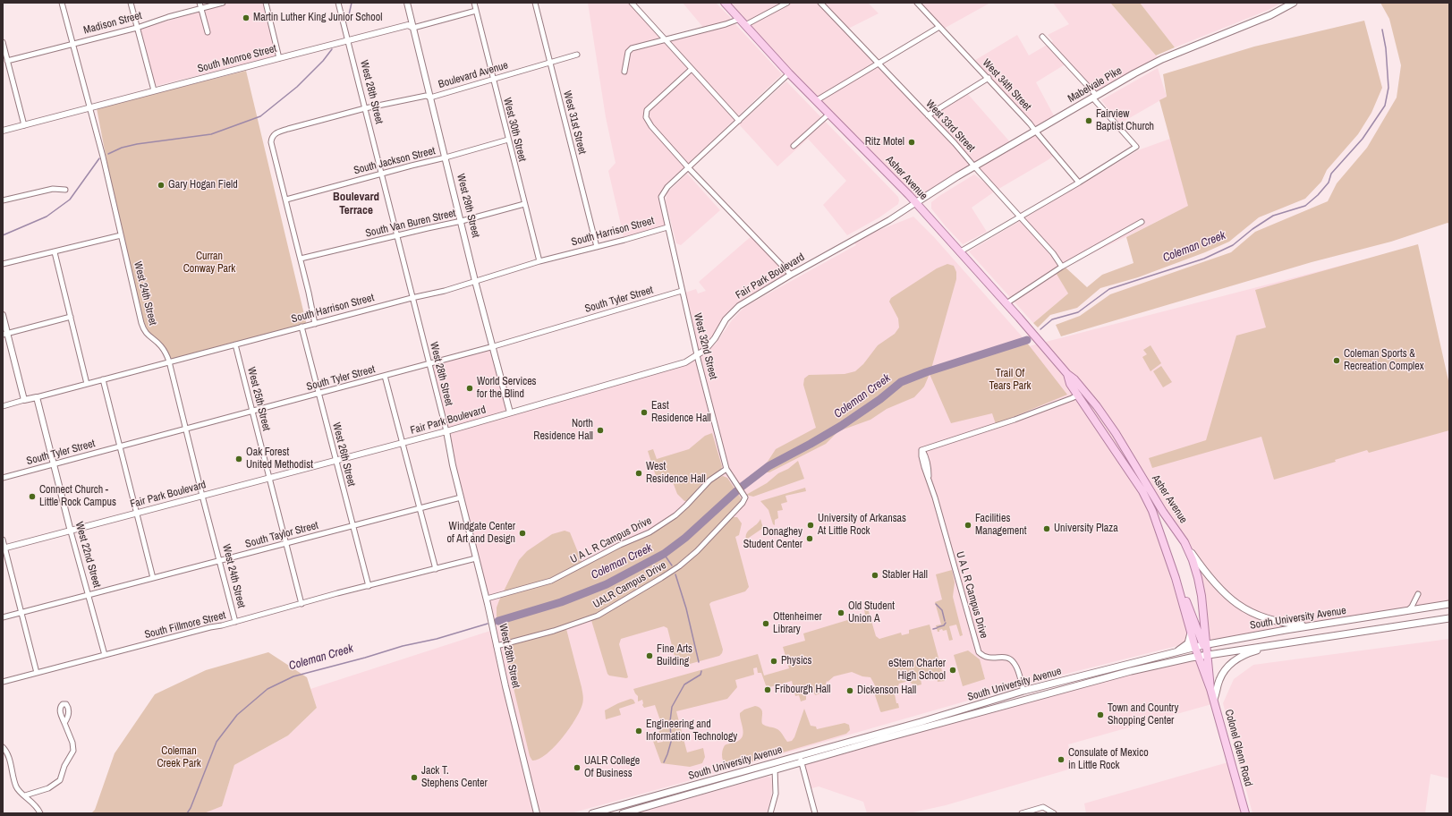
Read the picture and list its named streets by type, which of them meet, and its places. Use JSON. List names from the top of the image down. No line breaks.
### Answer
{"streets":{"main road":["Mabelvale Pike","Asher Avenue","South University Avenue","Colonel Glenn Road"],"street":["Madison Street","South Monroe Street","Boulevard Avenue","West 34th Street","West 28th Street","West 31st Street","West 33rd Street","West 30th Street","South Jackson Street","West 29th Street","South Van Buren Street","South Harrison Street","Fair Park Boulevard","West 24th Street","South Tyler Street","West 32nd Street","West 25th Street","West 26th Street","South Taylor Street","U A L R Campus Drive","West 22nd Street","UALR Campus Drive","South Fillmore Street"]},"crossings":[["Madison Street","West 24th Street"],["South Monroe Street","West 28th Street"],["South Monroe Street","West 30th Street"],["South Monroe Street","West 29th Street"],["South Monroe Street","West 24th Street"],["Boulevard Avenue","West 28th Street"],["Boulevard Avenue","West 31st Street"],["Boulevard Avenue","West 30th Street"],["Boulevard Avenue","South Jackson Street"],["Boulevard Avenue","West 29th Street"],["West 34th Street","Mabelvale Pike"],["Mabelvale Pike","West 33rd Street"],["Mabelvale Pike","Asher Avenue"],["Mabelvale Pike","Fair Park Boulevard"],["West 28th Street","South Jackson Street"],["West 28th Street","South Van Buren Street"],["West 28th Street","South Harrison Street"],["West 28th Street","Fair Park Boulevard"],["West 28th Street","South Tyler Street"],["West 28th Street","South Taylor Street"],["West 28th Street","U A L R Campus Drive"],["West 28th Street","UALR Campus Drive"],["West 28th Street","South Fillmore Street"],["West 31st Street","South Harrison Street"],["West 30th Street","South Jackson Street"],["West 30th Street","South Van Buren Street"],["West 30th Street","South Harrison Street"],["South Jackson Street","West 29th Street"],["Asher Avenue","Fair Park Boulevard"],["Asher Avenue","U A L R Campus Drive"],["Asher Avenue","South University Avenue"],["Asher Avenue","Colonel Glenn Road"],["West 29th Street","South Van Buren Street"],["West 29th Street","South Harrison Street"],["West 29th Street","Fair Park Boulevard"],["West 29th Street","South Tyler Street"],["South Harrison Street","West 24th Street"],["South Harrison Street","West 32nd Street"],["South Harrison Street","West 25th Street"],["South Harrison Street","West 26th Street"],["South Harrison Street","West 22nd Street"],["Fair Park Boulevard","West 24th Street"],["Fair Park Boulevard","West 32nd Street"],["Fair Park Boulevard","West 25th Street"],["Fair Park Boulevard","West 26th Street"],["Fair Park Boulevard","West 22nd Street"],["West 24th Street","South Tyler Street"],["West 24th Street","South Taylor Street"],["West 24th Street","South Fillmore Street"],["South Tyler Street","West 32nd Street"],["South Tyler Street","West 25th Street"],["South Tyler Street","West 26th Street"],["South Tyler Street","West 22nd Street"],["West 32nd Street","U A L R Campus Drive"],["West 32nd Street","UALR Campus Drive"],["West 25th Street","South Taylor Street"],["West 25th Street","South Fillmore Street"],["West 26th Street","South Taylor Street"],["West 26th Street","South Fillmore Street"],["South Taylor Street","West 22nd Street"],["U A L R Campus Drive","South University Avenue"],["West 22nd Street","South Fillmore Street"],["South University Avenue","Colonel Glenn Road"]],"districts":["Boulevard Terrace"],"water":["Coleman Creek"],"parks":["Curran Conway Park","Trail Of Tears Park","Coleman Creek Park"],"places":["Martin Luther King Junior School","Fairview Baptist Church","Ritz Motel","Gary Hogan Field","Coleman Sports & Recreation Complex","World Services for the Blind","East Residence Hall","North Residence Hall","Oak Forest United Methodist","West Residence Hall","Connect Church - Little Rock Campus","University of Arkansas At Little Rock","Facilities Management","University Plaza","Windgate Center of Art and Design","Donaghey Student Center","Stabler Hall","Old Student Union A","Ottenheimer Library","Fine Arts Building","Physics","eStem Charter High School","Fribourgh Hall","Dickenson Hall","Town and Country Shopping Center","Engineering and Information Technology","Consulate of Mexico in Little Rock","UALR College Of Business","Jack T. Stephens Center"]}
